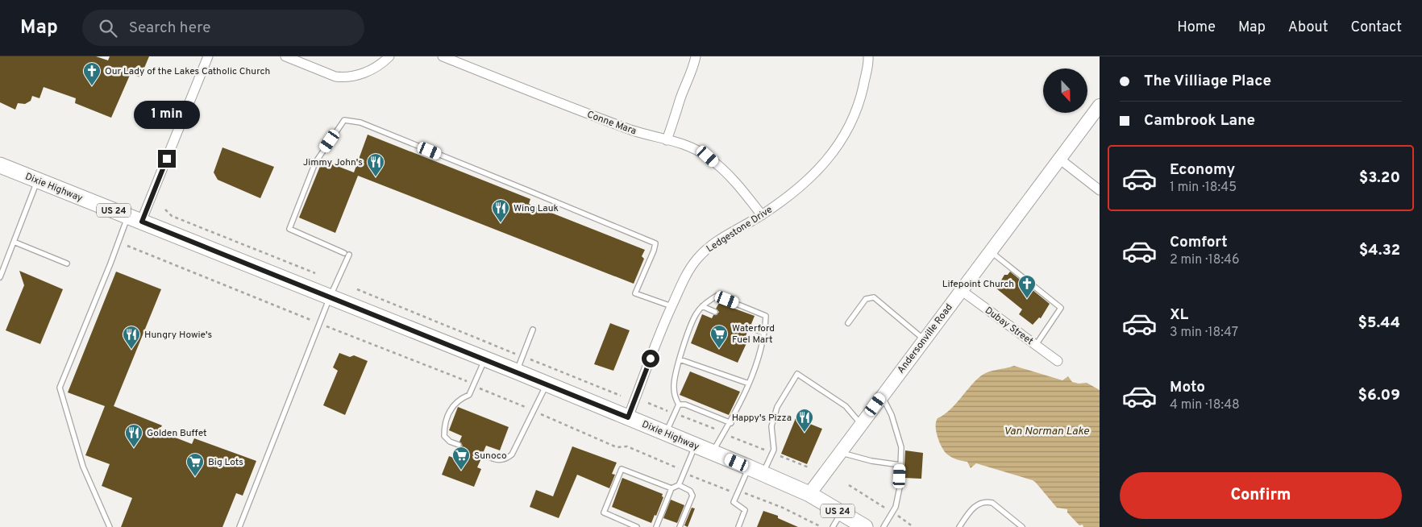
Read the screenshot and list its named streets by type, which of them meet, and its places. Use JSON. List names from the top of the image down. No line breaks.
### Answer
{"streets":{"main road":["Dixie Highway","US 24"],"street":["Conne Mara","Ledgestone Drive","Dubay Street","Andersonville Road"]},"crossings":[["Conne Mara","Ledgestone Drive"],["Dixie Highway","Ledgestone Drive"],["Dixie Highway","Andersonville Road"],["Dubay Street","Andersonville Road"]],"water":["Van Norman Lake"],"places":{"church":["Our Lady of the Lakes Catholic Church","Lifepoint Church"],"restaurant":["Jimmy John's","Wing Lauk","Hungry Howie's","Happy's Pizza","Golden Buffet"],"supermarket":["Waterford Fuel Mart","Sunoco","Big Lots"]},"north":"bottom","page":{"header":"Map","search":"Search here","nav":["Home","Map","About","Contact"],"banner":["The Villiage Place","Cambrook Lane"],"bubble":"1 min","list":[{"name":"Economy","note":"1 min · 18:45","value":"$3.20"},{"name":"Comfort","note":"2 min · 18:46","value":"$4.32"},{"name":"XL","note":"3 min · 18:47","value":"$5.44"},{"name":"Moto","note":"4 min · 18:48","value":"$6.09"}],"buttons":"Confirm"}}
